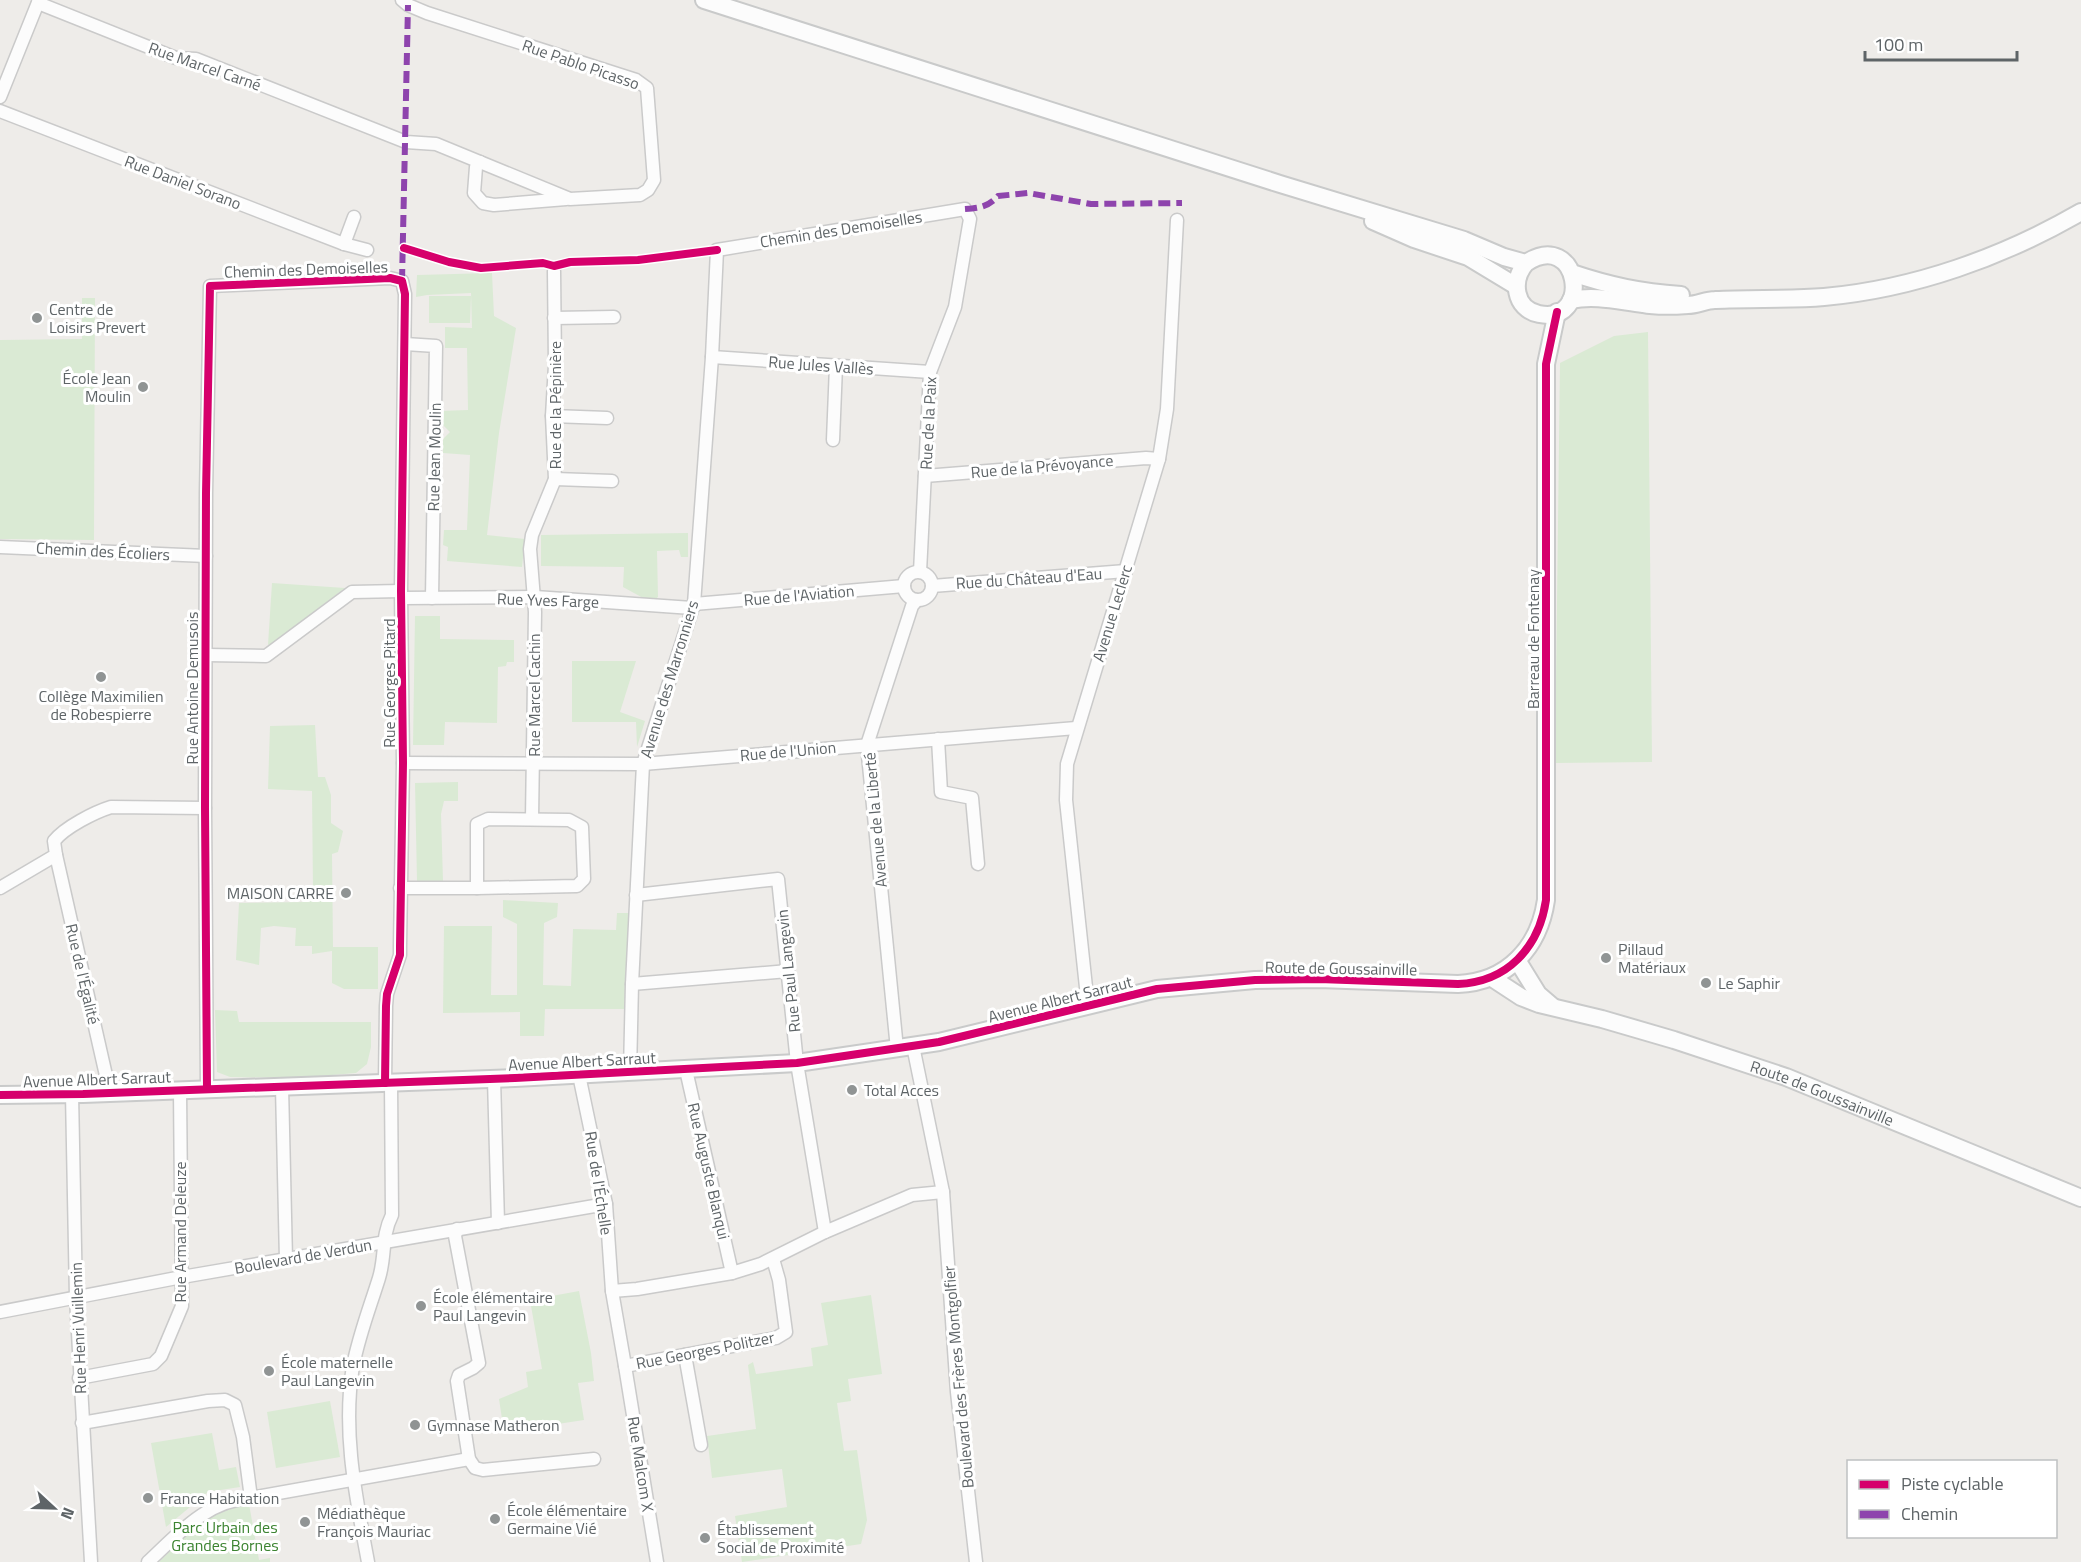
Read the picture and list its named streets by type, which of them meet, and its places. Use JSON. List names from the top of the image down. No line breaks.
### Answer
{"streets":{"street":["Rue Pablo Picasso","Rue Marcel Carné","Rue Daniel Sorano","Chemin des Demoiselles","Rue Jules Vallès","Rue de la Pépinière","Rue de la Paix","Rue Jean Moulin","Rue de la Prévoyance","Chemin des Écoliers","Rue du Château d'Eau","Rue de l'Aviation","Rue Yves Farge","Avenue Leclerc","Barreau de Fontenay","Avenue des Marronniers","Rue Georges Pitard","Rue Antoine Demusois","Rue Marcel Cachin","Rue de l'Union","Avenue de la Liberté","Route de Goussainville","Rue Paul Langevin","Rue de l'Égalité","Avenue Albert Sarraut","Rue Auguste Blanqui","Rue de l'Échelle","Rue Armand Deleuze","Boulevard de Verdun","Rue Henri Vuillemin","Rue Georges Politzer","Boulevard des Frères Montgolfier","Rue Malcom X"]},"crossings":[["Rue Pablo Picasso","Rue Marcel Carné"],["Chemin des Demoiselles","Rue de la Paix"],["Chemin des Demoiselles","Avenue des Marronniers"],["Chemin des Demoiselles","Rue Georges Pitard"],["Chemin des Demoiselles","Rue Antoine Demusois"],["Rue Jules Vallès","Rue de la Paix"],["Rue Jules Vallès","Avenue des Marronniers"],["Rue de la Pépinière","Rue Marcel Cachin"],["Rue de la Paix","Rue de la Prévoyance"],["Rue de la Paix","Rue du Château d'Eau"],["Rue de la Paix","Rue de l'Aviation"],["Rue de la Paix","Avenue de la Liberté"],["Rue Jean Moulin","Rue Yves Farge"],["Rue Jean Moulin","Rue Georges Pitard"],["Rue de la Prévoyance","Avenue Leclerc"],["Chemin des Écoliers","Rue Antoine Demusois"],["Rue du Château d'Eau","Rue de l'Aviation"],["Rue du Château d'Eau","Avenue Leclerc"],["Rue du Château d'Eau","Avenue de la Liberté"],["Rue de l'Aviation","Rue Yves Farge"],["Rue de l'Aviation","Avenue des Marronniers"],["Rue de l'Aviation","Avenue de la Liberté"],["Rue Yves Farge","Avenue des Marronniers"],["Rue Yves Farge","Rue Georges Pitard"],["Rue Yves Farge","Rue Antoine Demusois"],["Rue Yves Farge","Rue Marcel Cachin"],["Avenue Leclerc","Rue de l'Union"],["Avenue Leclerc","Avenue Albert Sarraut"],["Barreau de Fontenay","Route de Goussainville"],["Avenue des Marronniers","Rue de l'Union"],["Avenue des Marronniers","Rue Paul Langevin"],["Avenue des Marronniers","Avenue Albert Sarraut"],["Rue Georges Pitard","Rue de l'Union"],["Rue Georges Pitard","Avenue Albert Sarraut"],["Rue Georges Pitard","Boulevard de Verdun"],["Rue Antoine Demusois","Avenue Albert Sarraut"],["Rue Marcel Cachin","Rue de l'Union"],["Rue de l'Union","Avenue de la Liberté"],["Avenue de la Liberté","Avenue Albert Sarraut"],["Avenue de la Liberté","Boulevard des Frères Montgolfier"],["Route de Goussainville","Avenue Albert Sarraut"],["Rue Paul Langevin","Avenue Albert Sarraut"],["Rue de l'Égalité","Avenue Albert Sarraut"],["Avenue Albert Sarraut","Rue Auguste Blanqui"],["Avenue Albert Sarraut","Rue de l'Échelle"],["Avenue Albert Sarraut","Rue Armand Deleuze"],["Avenue Albert Sarraut","Rue Henri Vuillemin"],["Rue de l'Échelle","Boulevard de Verdun"],["Rue de l'Échelle","Rue Georges Politzer"],["Rue Armand Deleuze","Boulevard de Verdun"],["Rue Armand Deleuze","Rue Henri Vuillemin"],["Boulevard de Verdun","Rue Henri Vuillemin"],["Rue Georges Politzer","Rue Malcom X"]],"parks":["Parc Urbain des Grandes Bornes"],"places":["Centre de Loisirs Prevert","École Jean Moulin","Collège Maximilien de Robespierre","MAISON CARRE","Pillaud Matériaux","Le Saphir","Total Acces","École élémentaire Paul Langevin","École maternelle Paul Langevin","Gymnase Matheron","France Habitation","École élémentaire Germaine Vié","Médiathèque François Mauriac","Établissement Social de Proximité"],"legend":["Piste cyclable","Chemin"],"scale_bar":"100 m","north":"right"}
